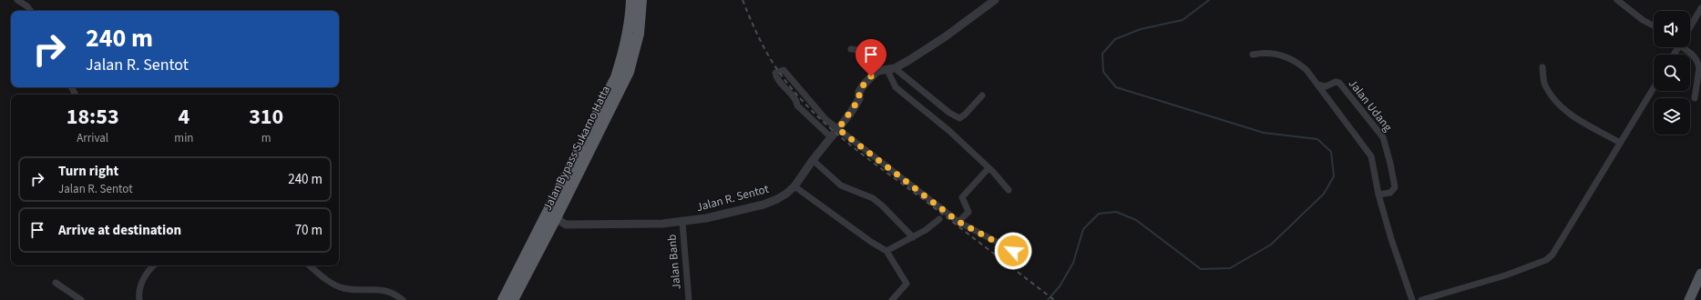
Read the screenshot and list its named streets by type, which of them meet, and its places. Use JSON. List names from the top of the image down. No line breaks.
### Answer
{"streets":{"highway":["Jalan Bypass Sukarno Hatta"],"street":["Jalan Udang","Jalan R. Sentot","Jalan Banb"]},"crossings":[["Jalan Bypass Sukarno Hatta","Jalan R. Sentot"],["Jalan R. Sentot","Jalan Banb"]],"page":{"turn":["240 m","Jalan R. Sentot"],"eta":["18:53","Arrival","4","min","310","m"],"list":[{"name":"Turn right","note":"Jalan R. Sentot","value":"240 m"},{"name":"Arrive at destination","value":"70 m"}]}}
